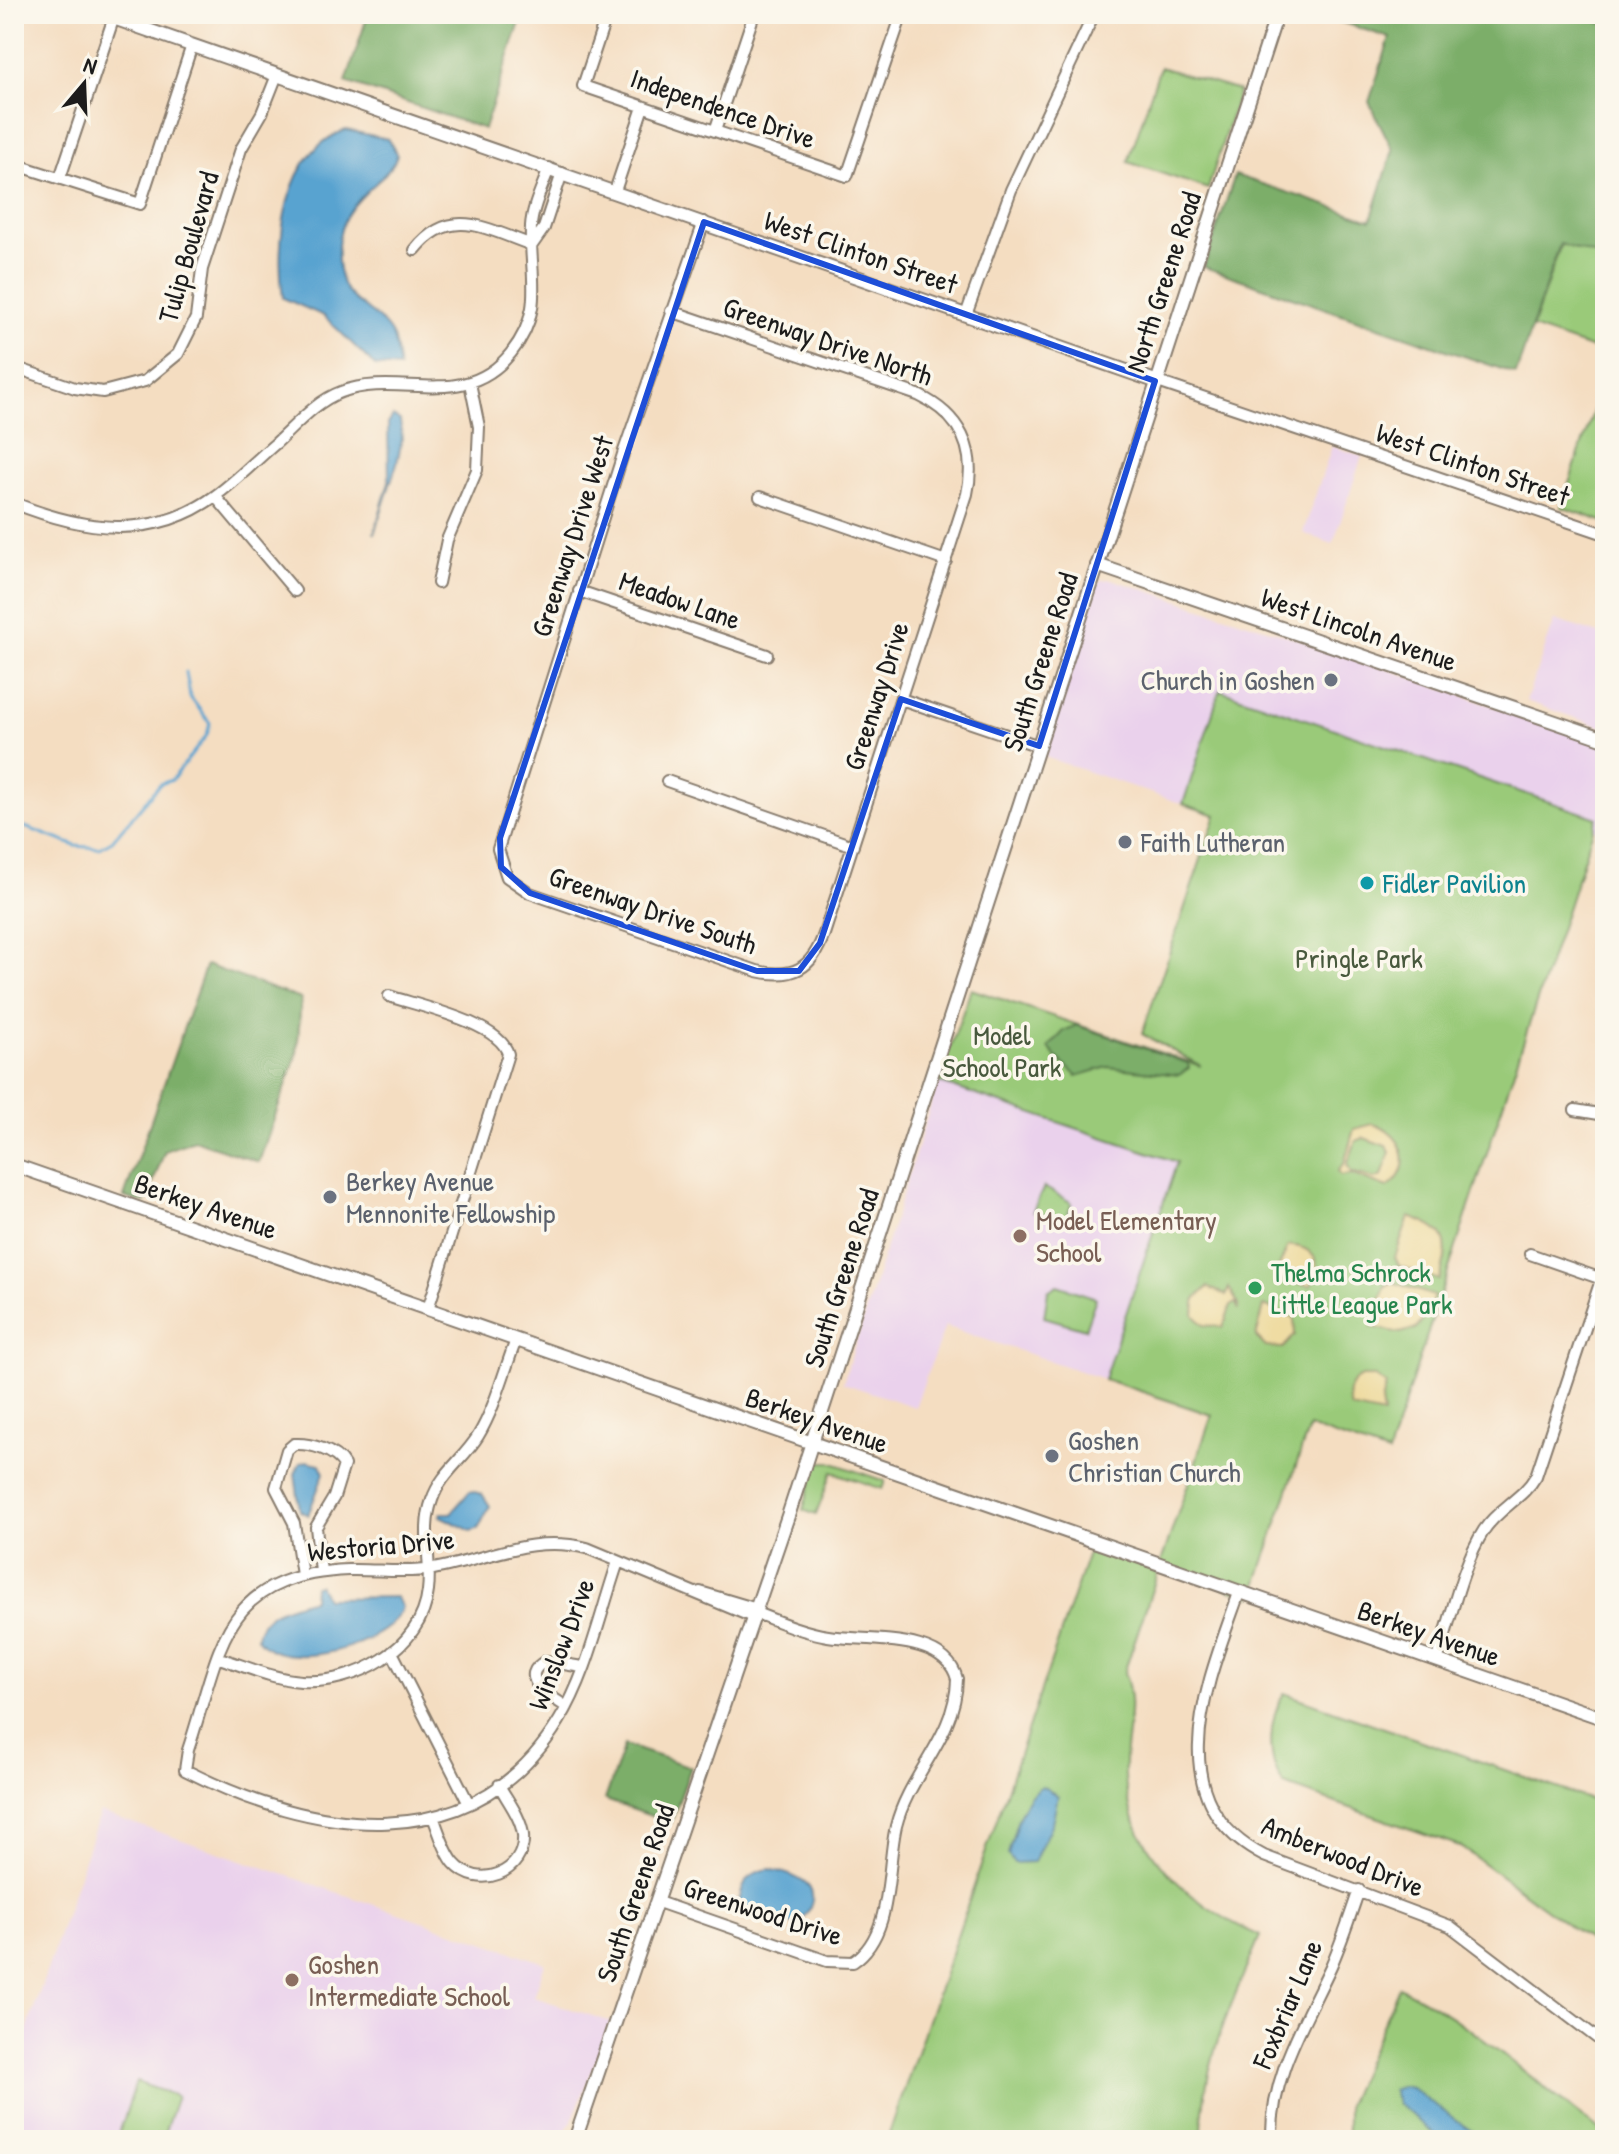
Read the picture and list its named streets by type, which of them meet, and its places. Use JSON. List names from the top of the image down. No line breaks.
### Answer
{"streets":{"street":["Independence Drive","Tulip Boulevard","West Clinton Street","North Greene Road","Greenway Drive North","Greenway Drive West","Meadow Lane","West Lincoln Avenue","South Greene Road","Greenway Drive","Greenway Drive South","Berkey Avenue","Westoria Drive","Winslow Drive","Amberwood Drive","Greenwood Drive","Foxbriar Lane"]},"crossings":[["Tulip Boulevard","West Clinton Street"],["West Clinton Street","North Greene Road"],["West Clinton Street","Greenway Drive West"],["North Greene Road","West Lincoln Avenue"],["North Greene Road","South Greene Road"],["Greenway Drive North","Greenway Drive West"],["Greenway Drive North","Greenway Drive"],["Greenway Drive West","Meadow Lane"],["Greenway Drive West","Greenway Drive South"],["West Lincoln Avenue","South Greene Road"],["South Greene Road","Berkey Avenue"],["South Greene Road","Westoria Drive"],["South Greene Road","Greenwood Drive"],["Greenway Drive","Greenway Drive South"],["Berkey Avenue","Amberwood Drive"],["Westoria Drive","Winslow Drive"],["Westoria Drive","Greenwood Drive"],["Amberwood Drive","Foxbriar Lane"]],"parks":["Pringle Park","Model School Park"],"places":["Church in Goshen","Faith Lutheran","Fidler Pavilion","Berkey Avenue Mennonite Fellowship","Model Elementary School","Thelma Schrock Little League Park","Goshen Christian Church","Goshen Intermediate School"],"north":"top"}
